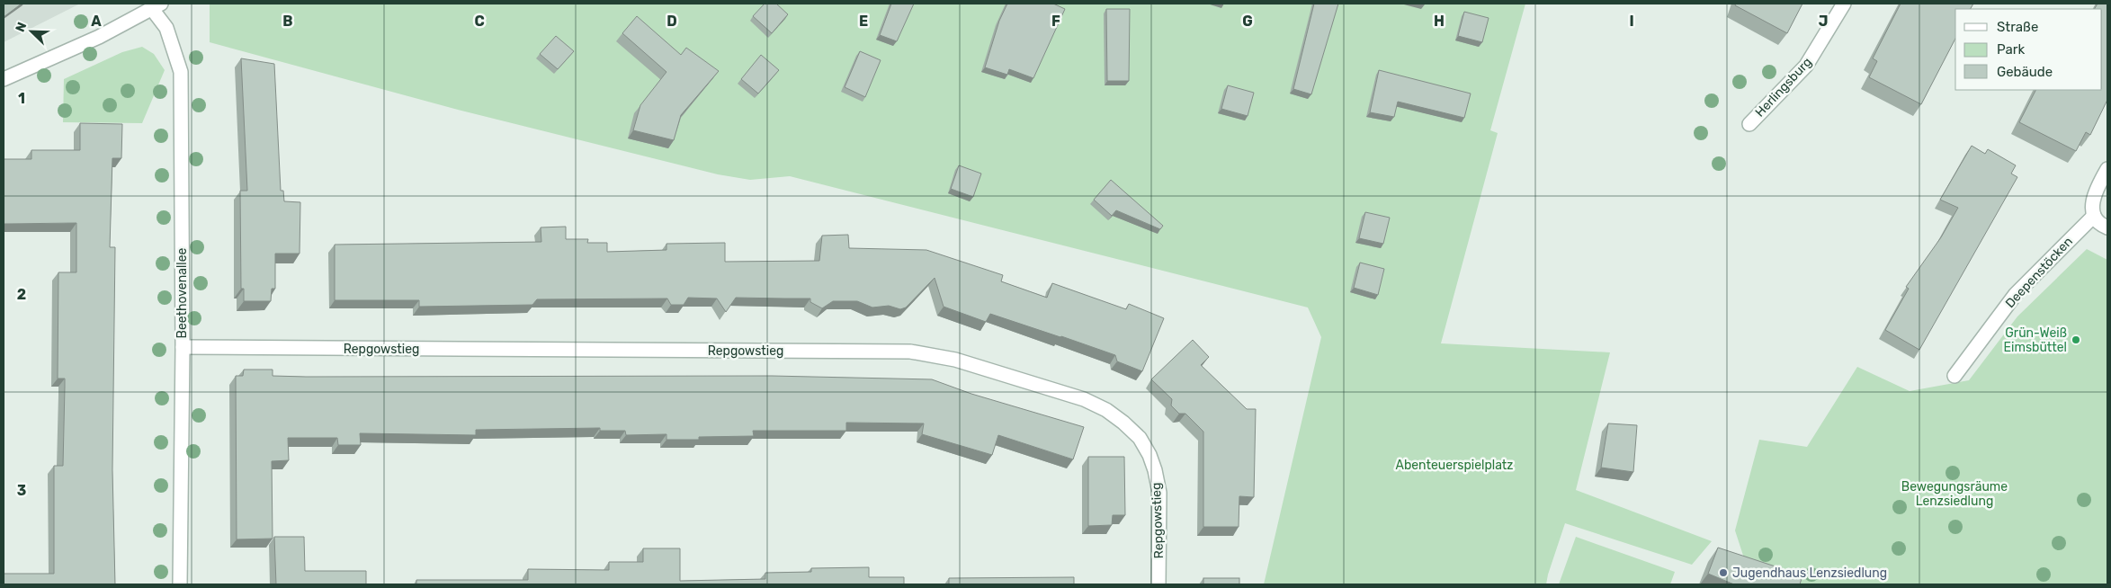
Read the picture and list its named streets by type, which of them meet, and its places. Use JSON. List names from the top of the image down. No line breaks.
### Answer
{"streets":{"street":["Herlingsburg","Deepenstöcken","Beethovenallee","Repgowstieg"]},"crossings":[["Beethovenallee","Repgowstieg"]],"parks":["Abenteuerspielplatz","Bewegungsräume Lenzsiedlung"],"places":["Grün-Weiß Eimsbüttel","Jugendhaus Lenzsiedlung"],"legend":["Straße","Park","Gebäude"],"north":"top left","grid":{"columns":["A","B","C","D","E","F","G","H","I","J"],"rows":["1","2","3"]}}
